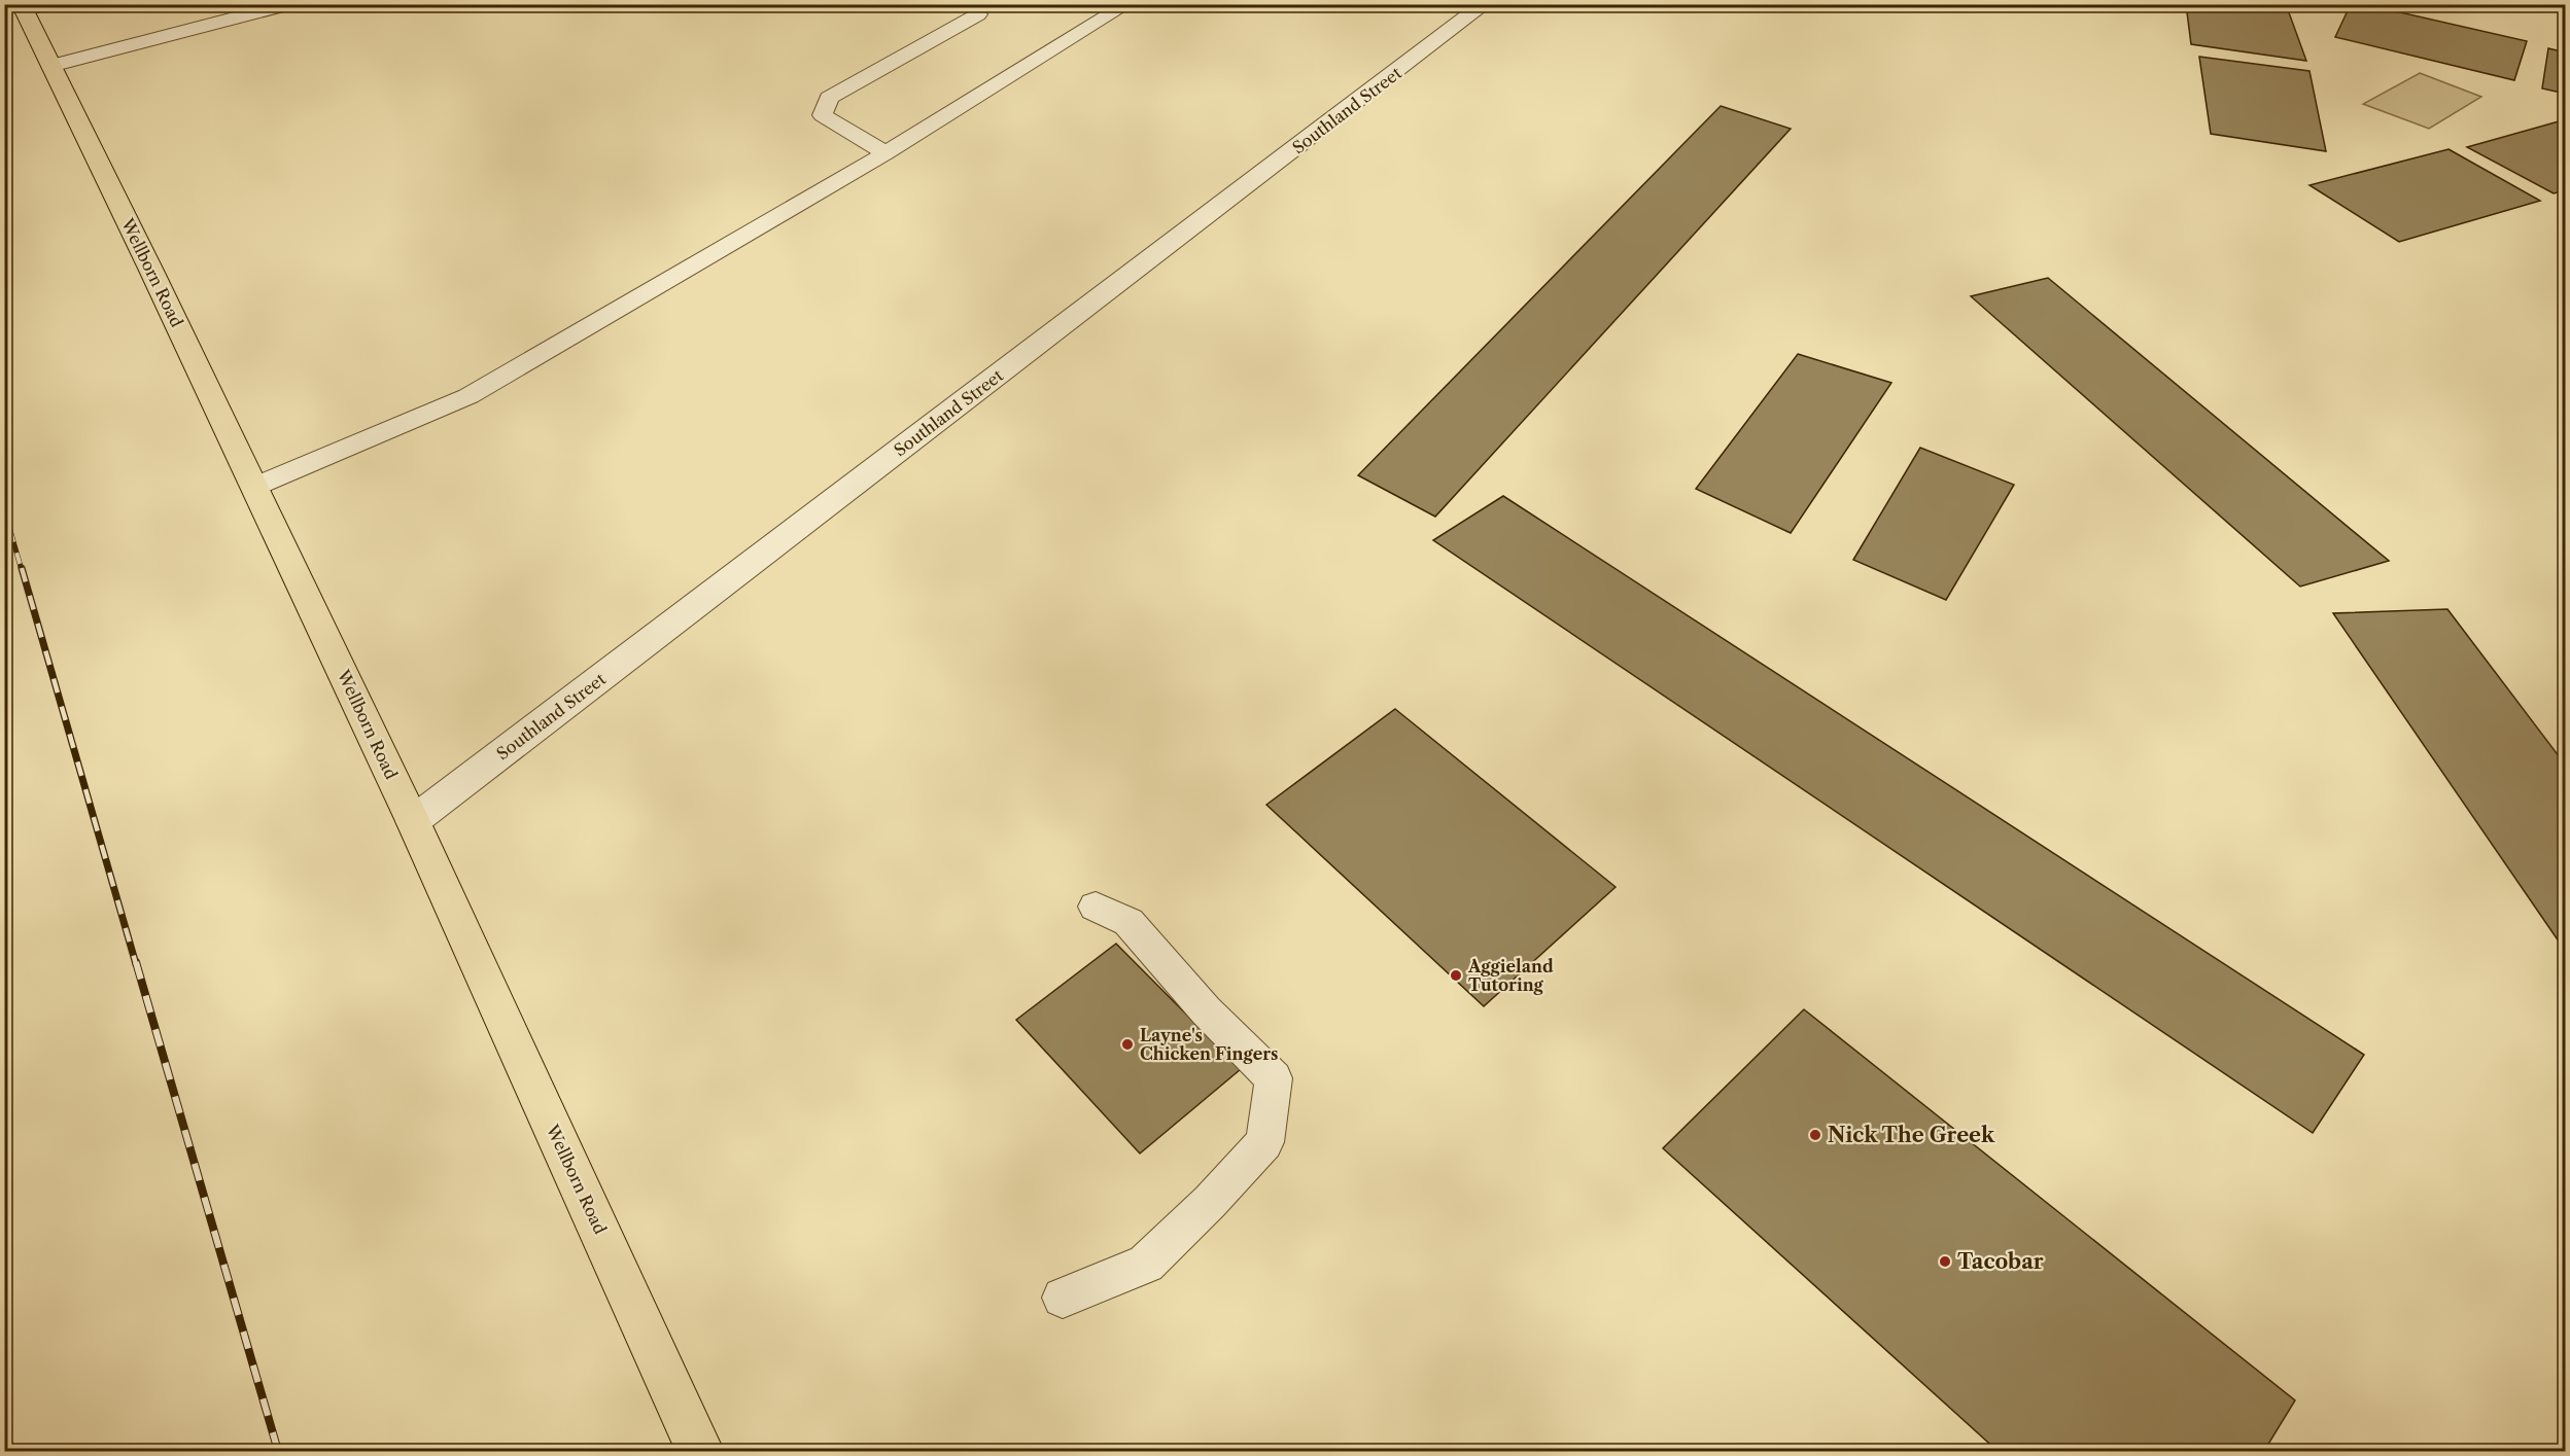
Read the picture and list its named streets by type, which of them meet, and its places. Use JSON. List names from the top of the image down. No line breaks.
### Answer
{"streets":{"main road":["Wellborn Road"],"street":["Southland Street"]},"crossings":[["Southland Street","Wellborn Road"]],"places":["Aggieland Tutoring","Layne's Chicken Fingers","Nick The Greek","Tacobar"]}
